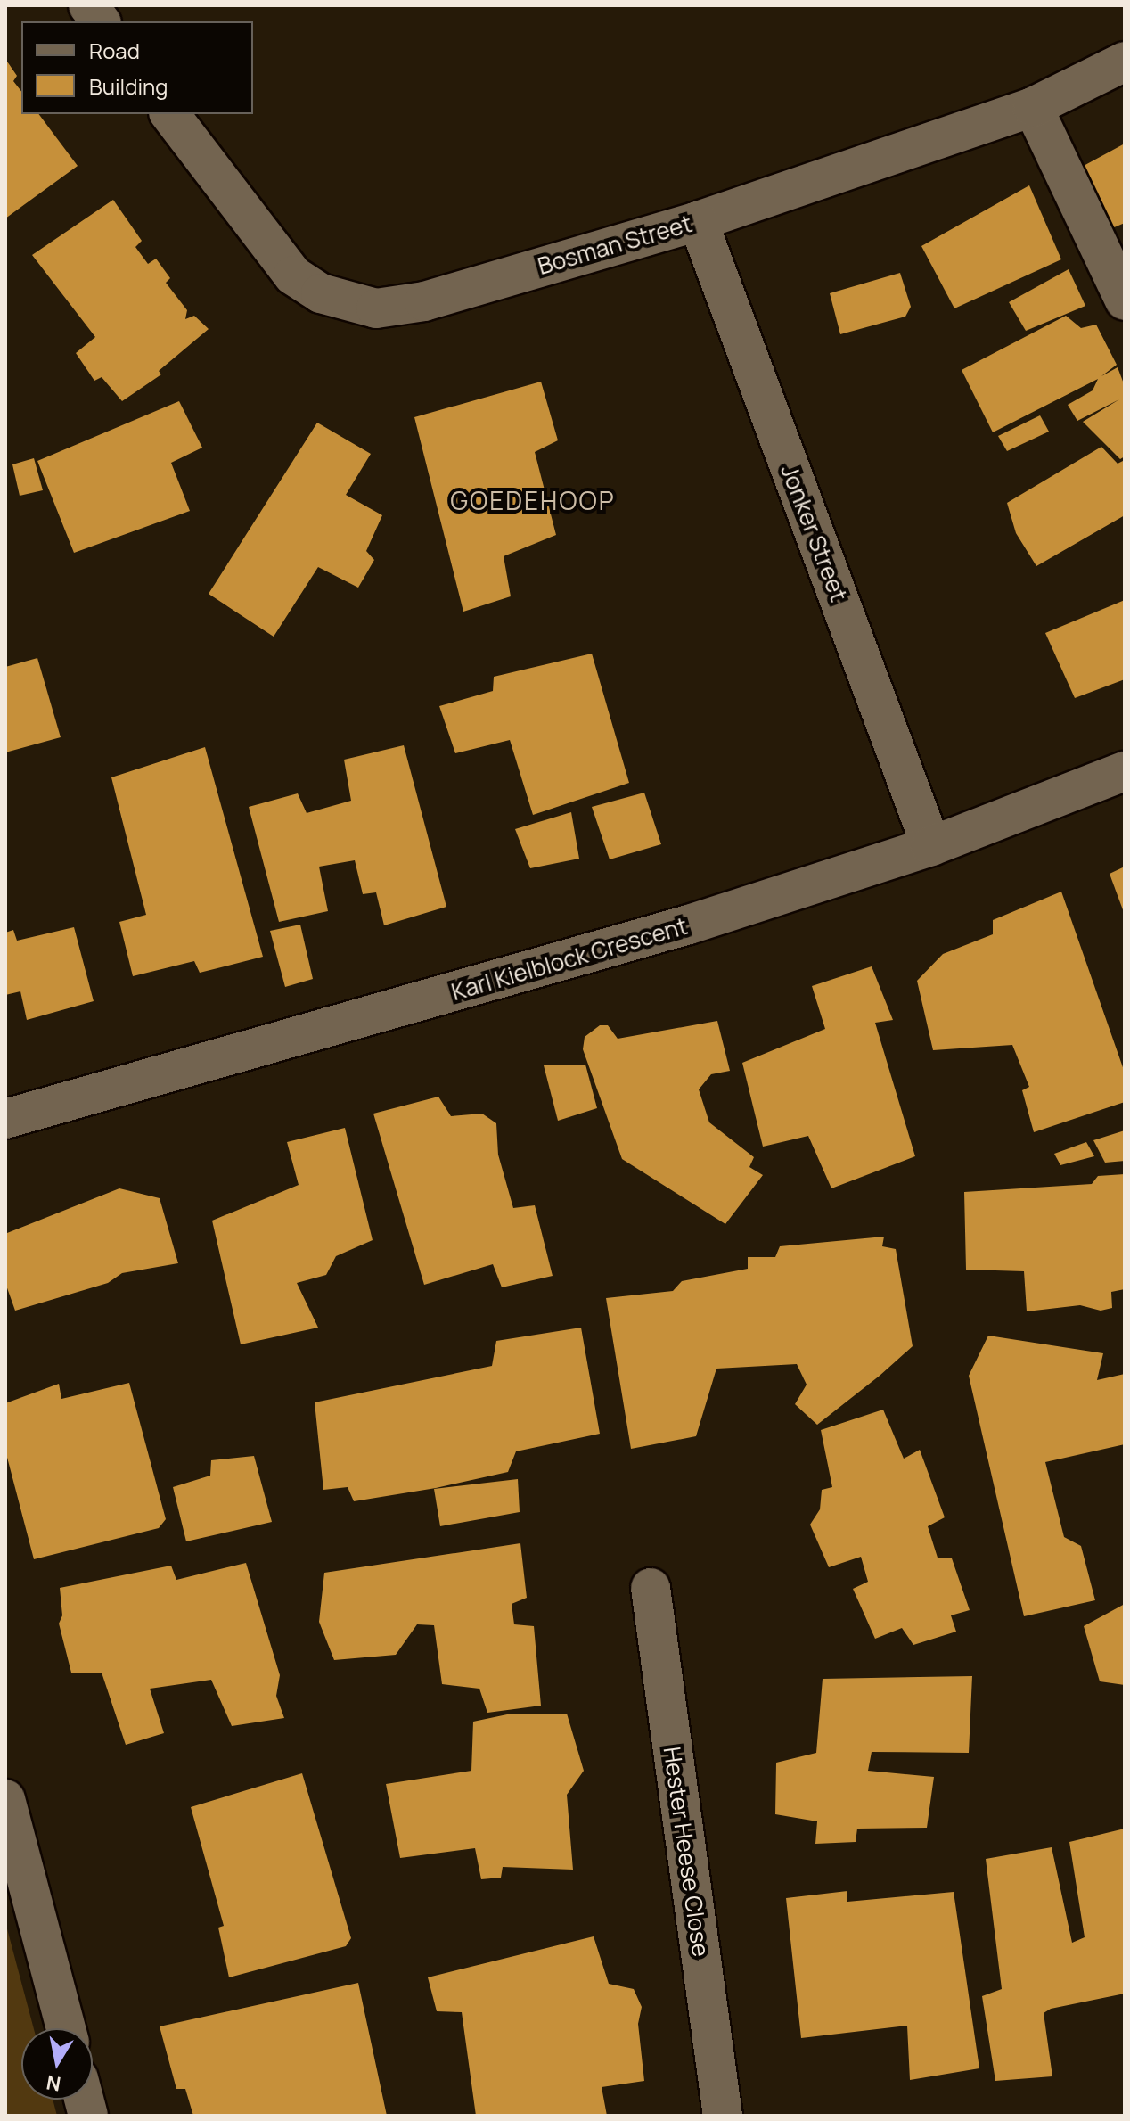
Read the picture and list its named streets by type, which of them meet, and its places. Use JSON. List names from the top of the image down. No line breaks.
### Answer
{"streets":{"street":["Bosman Street","Jonker Street","Karl Kielblock Crescent","Hester Heese Close"]},"crossings":[["Bosman Street","Jonker Street"],["Jonker Street","Karl Kielblock Crescent"]],"districts":["GOEDEHOOP"],"legend":["Road","Building"],"north":"bottom"}
